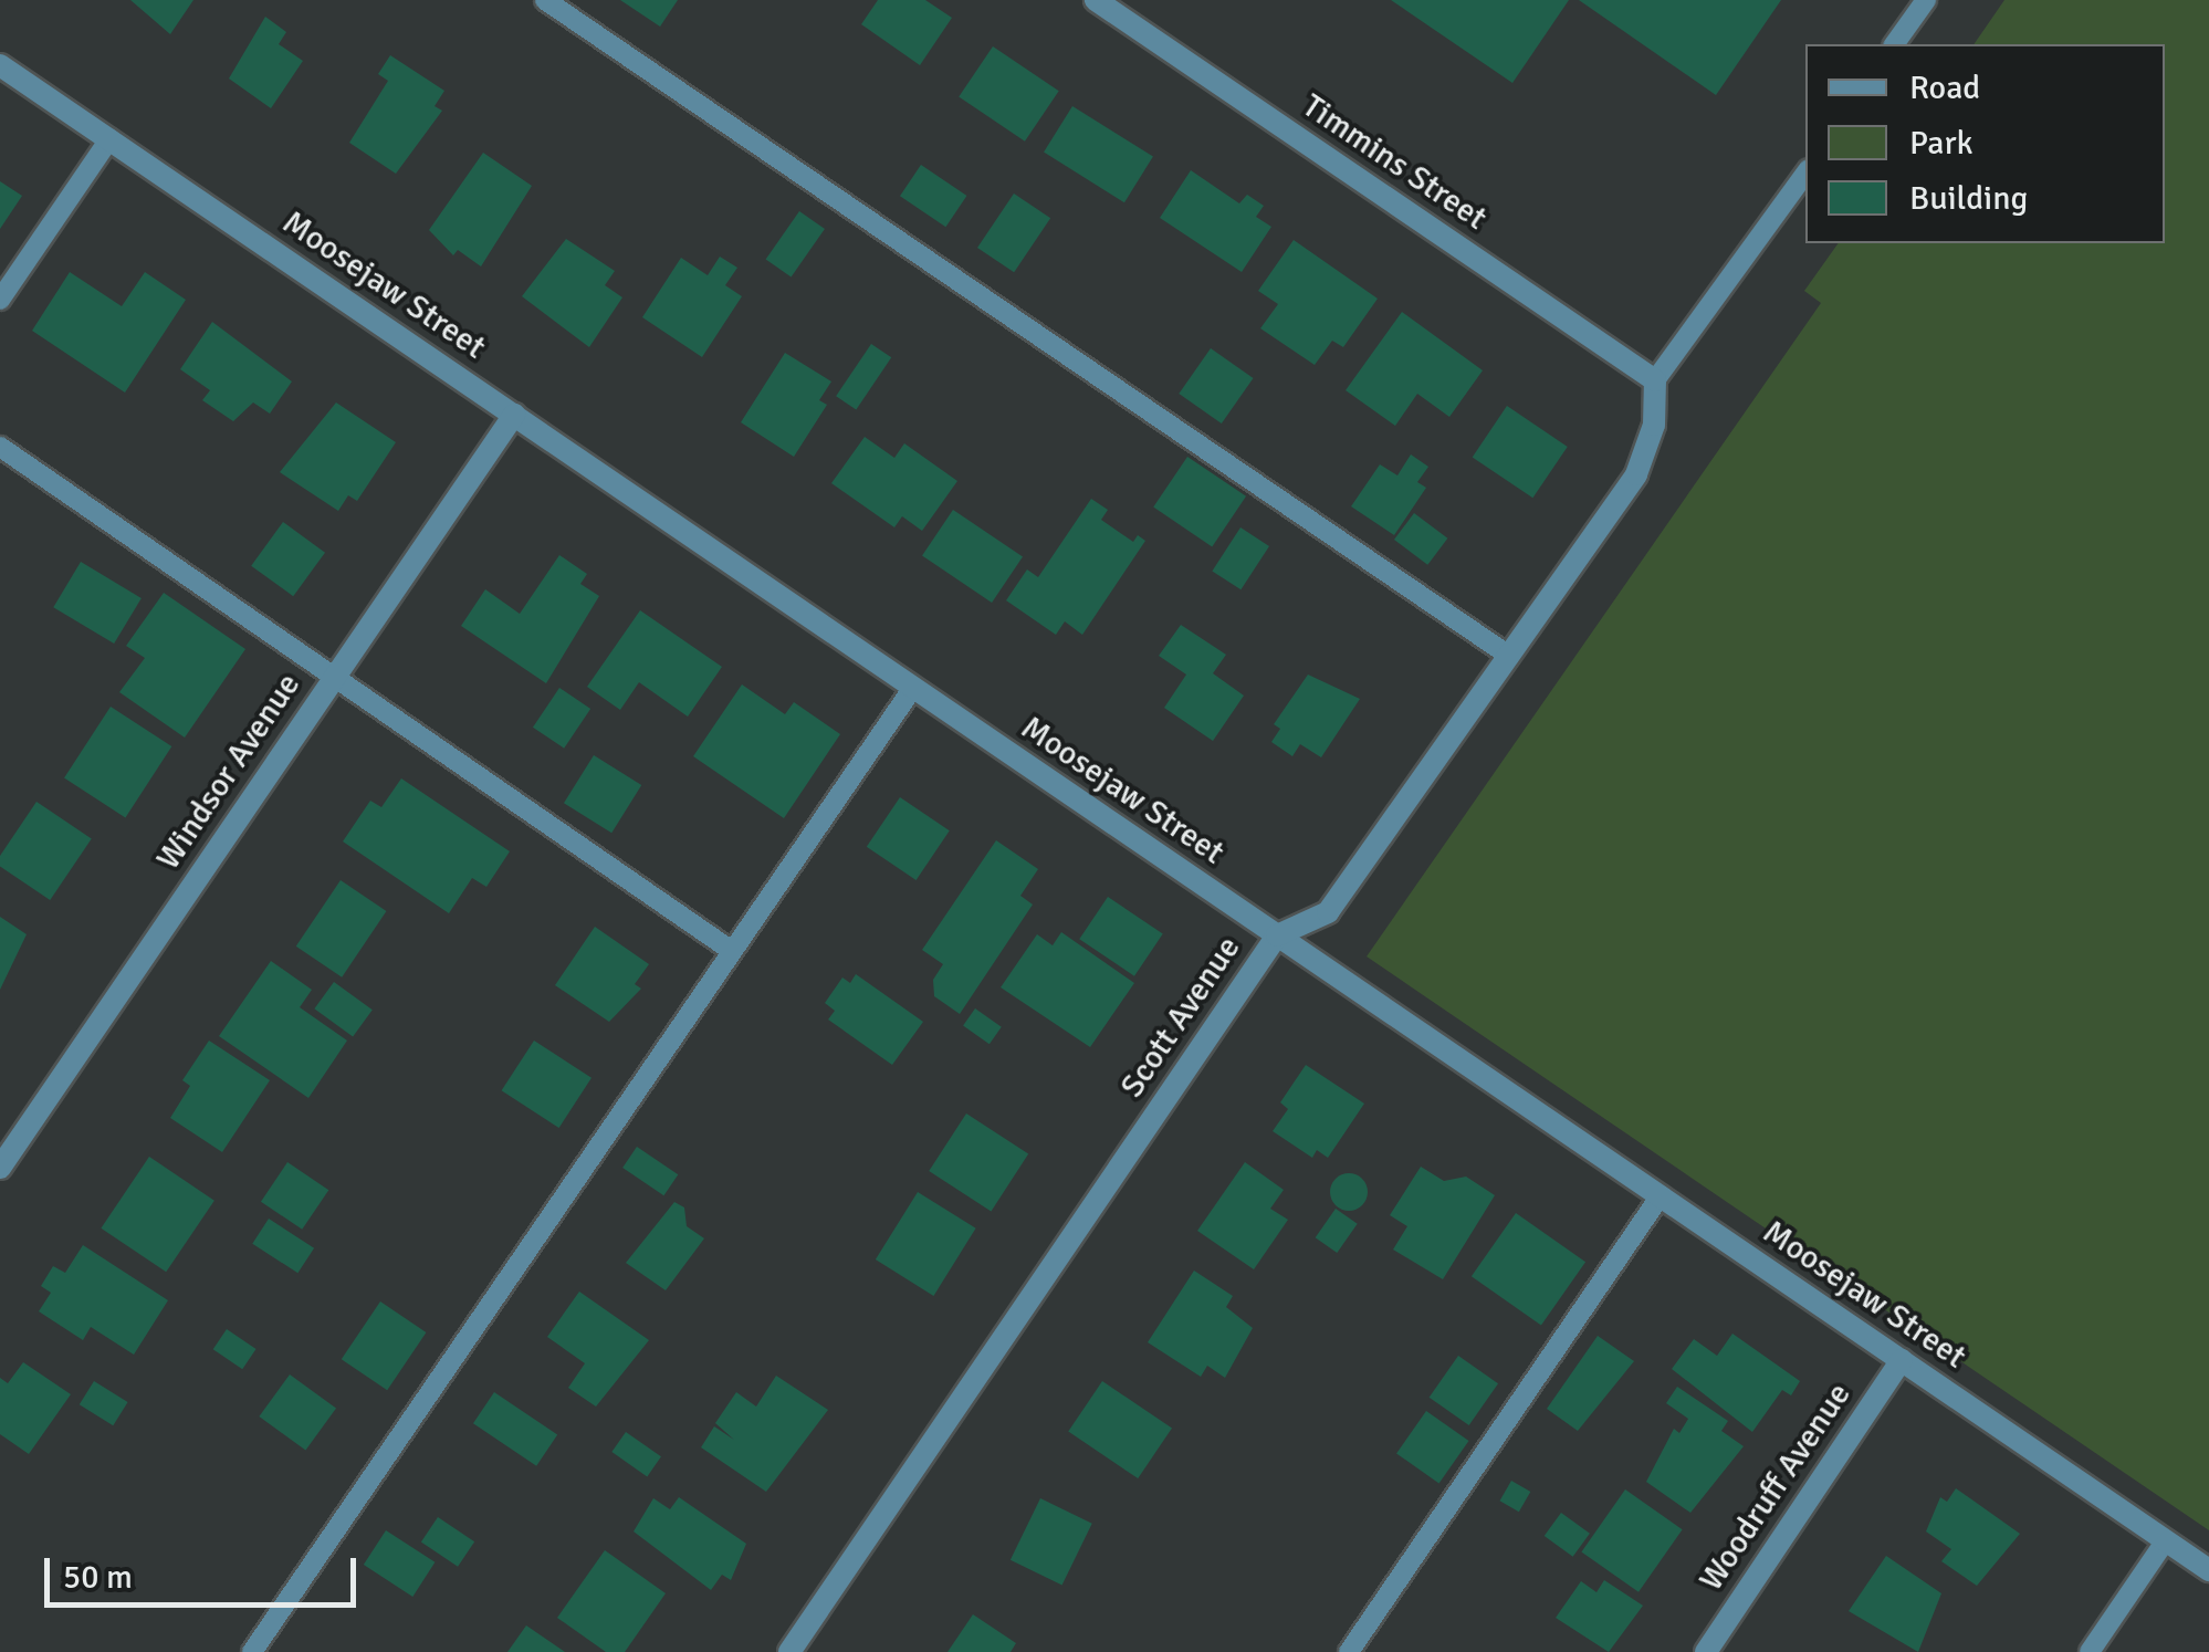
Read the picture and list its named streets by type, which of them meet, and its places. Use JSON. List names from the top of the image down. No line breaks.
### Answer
{"streets":{"street":["Timmins Street","Moosejaw Street","Windsor Avenue","Scott Avenue","Woodruff Avenue"]},"crossings":[["Timmins Street","Scott Avenue"],["Moosejaw Street","Windsor Avenue"],["Moosejaw Street","Scott Avenue"],["Moosejaw Street","Woodruff Avenue"]],"legend":["Road","Park","Building"],"scale_bar":"50 m"}
